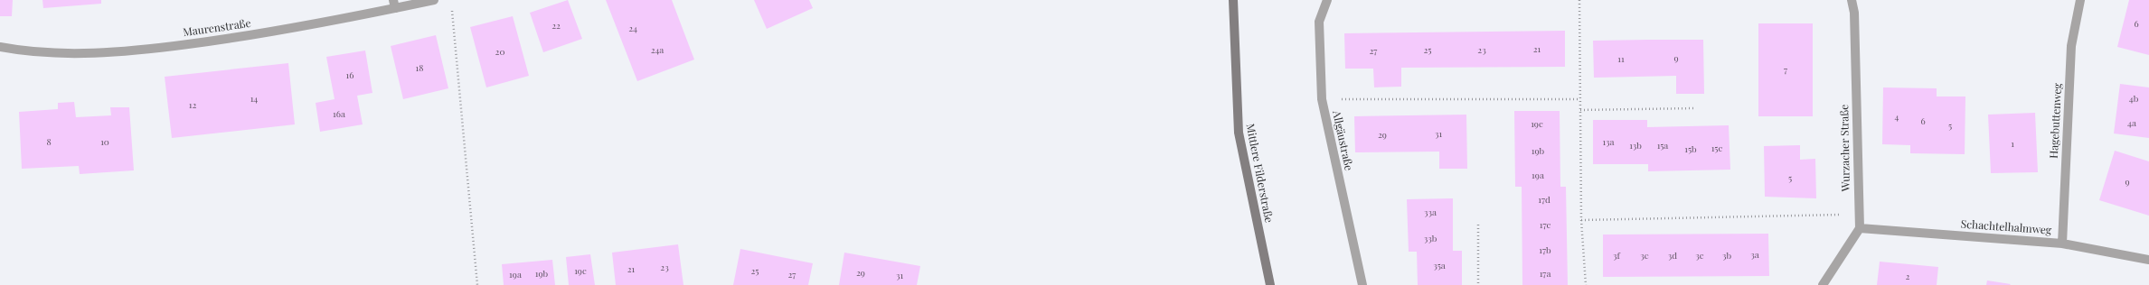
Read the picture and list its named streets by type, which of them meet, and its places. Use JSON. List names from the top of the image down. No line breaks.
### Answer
{"streets":{"main road":["Mittlere Filderstraße"],"street":["Maurenstraße","Hagebuttenweg","Allgäustraße","Wurzacher Straße","Schachtelhalmweg"]},"crossings":[["Hagebuttenweg","Schachtelhalmweg"],["Wurzacher Straße","Schachtelhalmweg"]],"house_numbers":["6","22","24","21","24a","25","23","27","20","9","11","18","7","16","14","4b","12","16a","4","6","4a","19c","5","31","29","8","10","13a","1","13b","15a","15c","15b","19b","19a","5","9","17d","33a","17c","33b","17b","3a","3f","3e","3d","3c","3b","35a","23","21","19c","25","29","19b","17a","19a","27","31","2"]}
